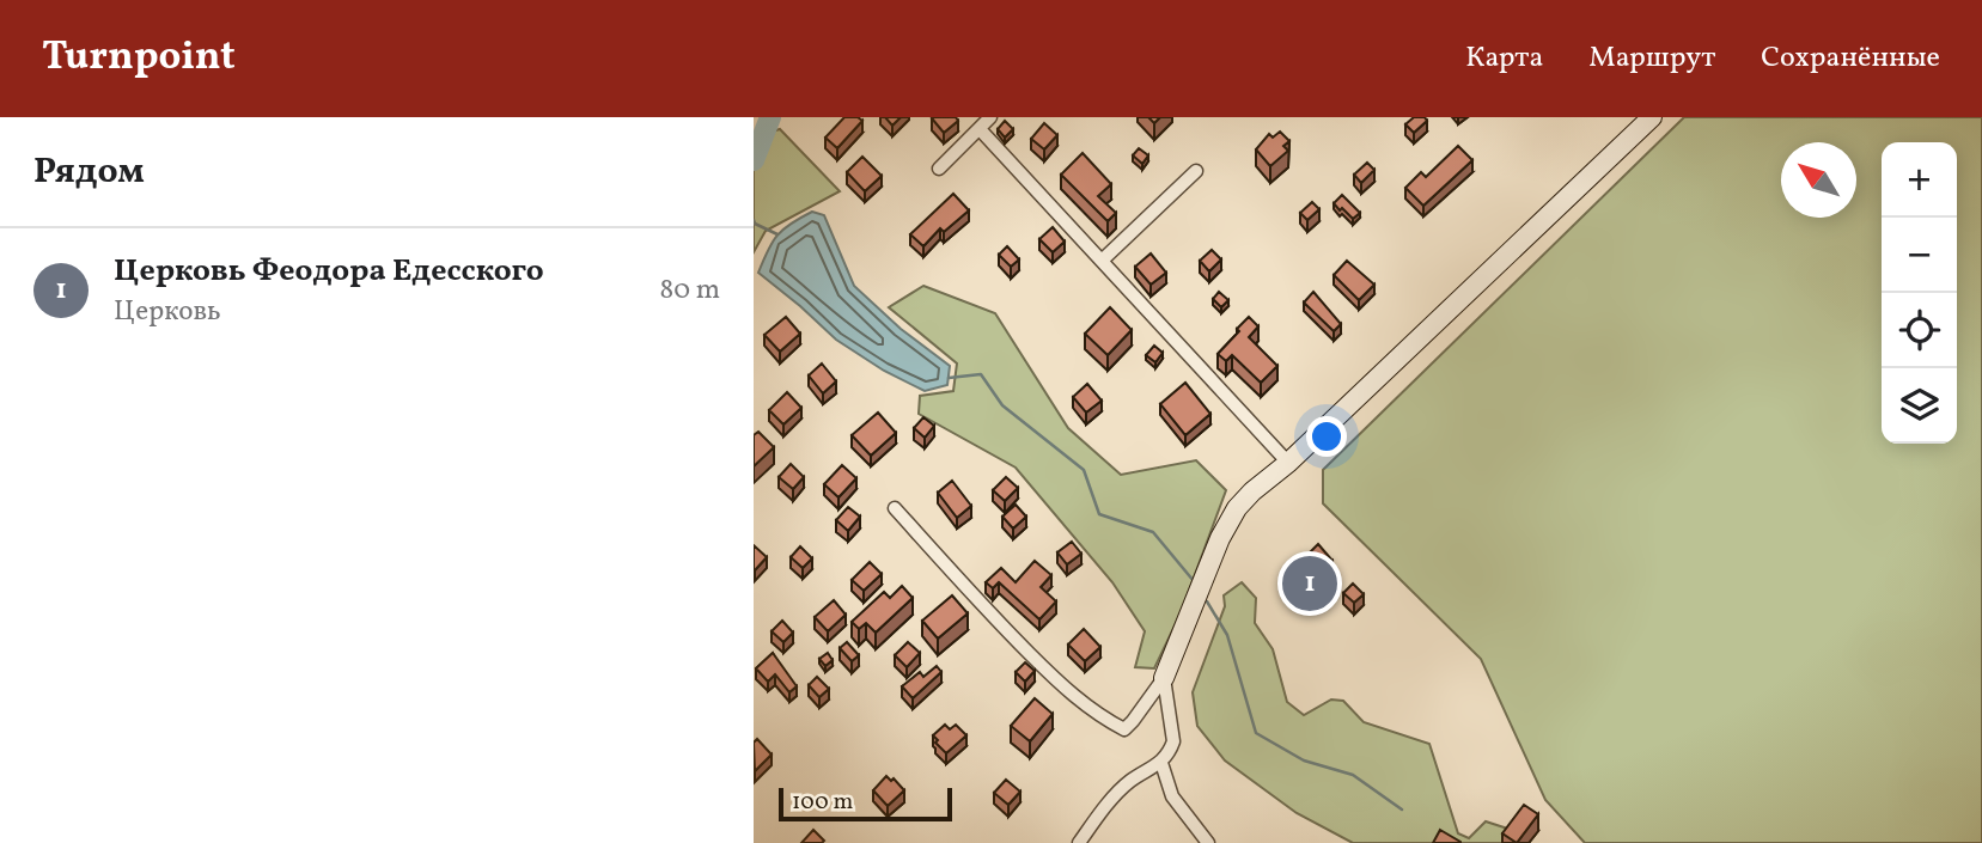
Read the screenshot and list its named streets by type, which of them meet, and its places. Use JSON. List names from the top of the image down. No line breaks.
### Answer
{"scale_bar":"100 m","north":"top left","page":{"header":"Turnpoint","nav":["Карта","Маршрут","Сохранённые"],"heading":"Рядом","map_buttons":["+","−"],"list":[{"mark":"1","name":"Церковь Феодора Едесского","note":"Церковь","value":"80 m"}],"pins":"1","scale":"100 m"}}
